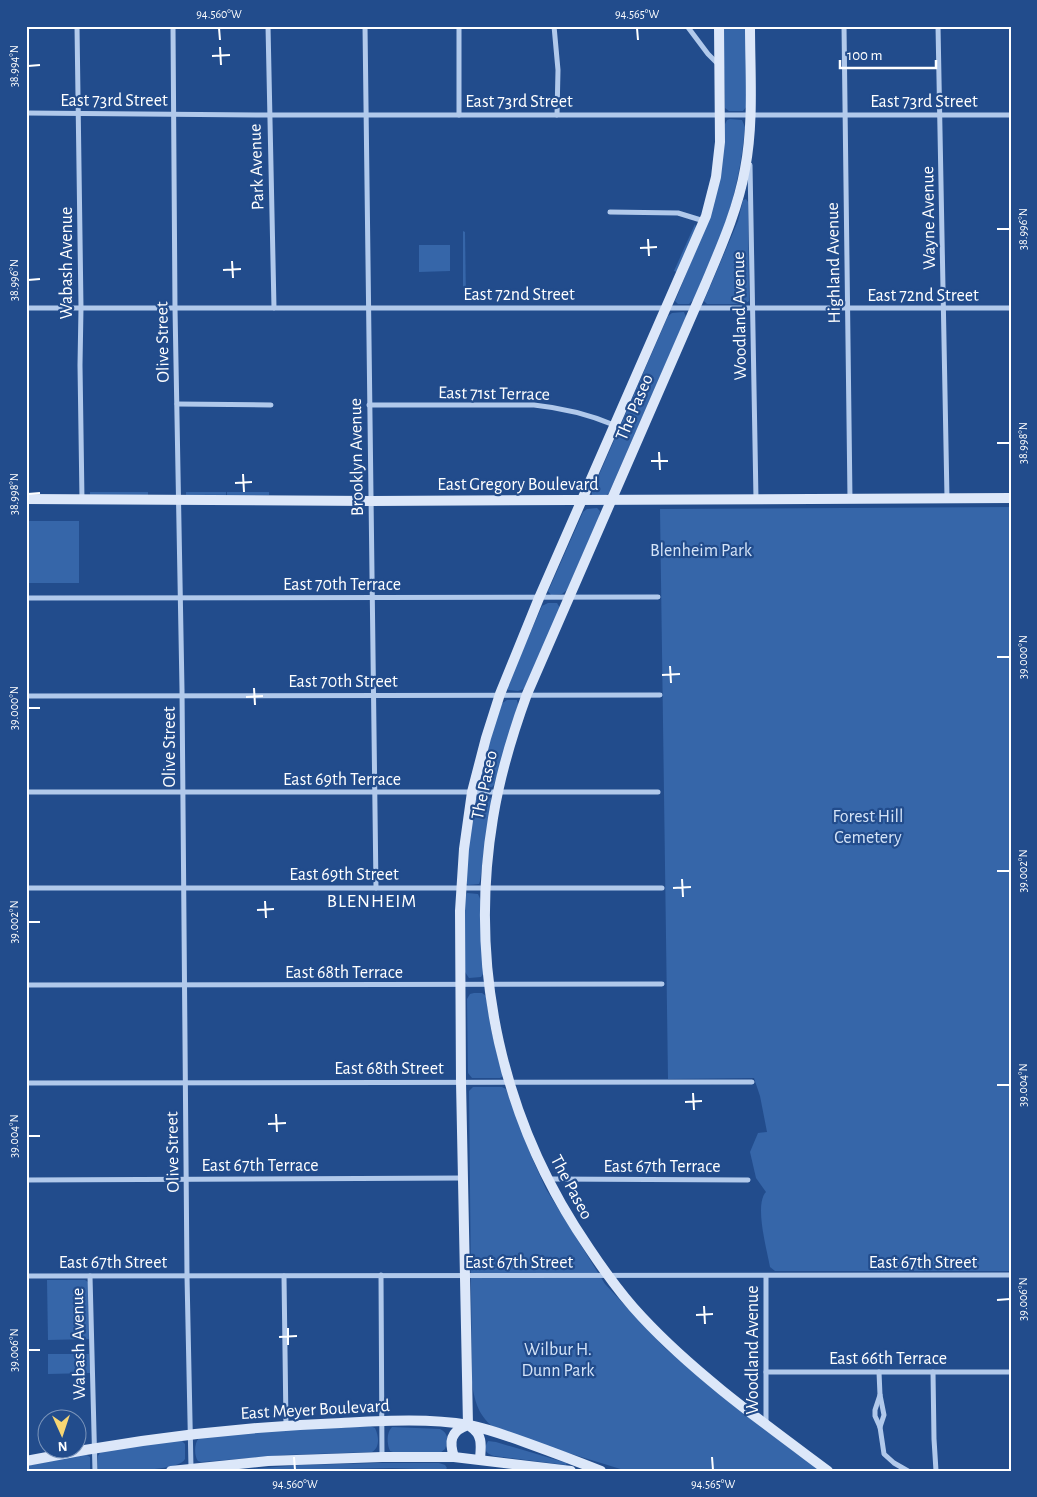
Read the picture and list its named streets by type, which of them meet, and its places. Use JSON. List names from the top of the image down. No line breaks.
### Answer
{"streets":{"main road":["The Paseo","East Gregory Boulevard","East Meyer Boulevard"],"street":["East 73rd Street","Park Avenue","Wayne Avenue","Wabash Avenue","Highland Avenue","East 72nd Street","Woodland Avenue","Olive Street","East 71st Terrace","Brooklyn Avenue","East 70th Terrace","East 70th Street","East 69th Terrace","East 69th Street","East 68th Terrace","East 68th Street","East 67th Terrace","East 67th Street","East 66th Terrace"]},"crossings":[["East 73rd Street","Park Avenue"],["East 73rd Street","Wayne Avenue"],["East 73rd Street","Wabash Avenue"],["East 73rd Street","Highland Avenue"],["East 73rd Street","Olive Street"],["East 73rd Street","The Paseo"],["East 73rd Street","Brooklyn Avenue"],["Park Avenue","East 72nd Street"],["Wayne Avenue","East 72nd Street"],["Wayne Avenue","East Gregory Boulevard"],["Wabash Avenue","East 72nd Street"],["Wabash Avenue","East Gregory Boulevard"],["Wabash Avenue","East 67th Street"],["Wabash Avenue","East Meyer Boulevard"],["Highland Avenue","East 72nd Street"],["Highland Avenue","East Gregory Boulevard"],["East 72nd Street","Woodland Avenue"],["East 72nd Street","Olive Street"],["East 72nd Street","The Paseo"],["East 72nd Street","Brooklyn Avenue"],["Woodland Avenue","The Paseo"],["Woodland Avenue","East Gregory Boulevard"],["Woodland Avenue","East 67th Street"],["Woodland Avenue","East 66th Terrace"],["Olive Street","East Gregory Boulevard"],["Olive Street","East 70th Terrace"],["Olive Street","East 70th Street"],["Olive Street","East 69th Terrace"],["Olive Street","East 69th Street"],["Olive Street","East 68th Terrace"],["Olive Street","East 68th Street"],["Olive Street","East 67th Terrace"],["Olive Street","East 67th Street"],["Olive Street","East Meyer Boulevard"],["East 71st Terrace","The Paseo"],["East 71st Terrace","Brooklyn Avenue"],["The Paseo","East Gregory Boulevard"],["The Paseo","East 70th Terrace"],["The Paseo","East 70th Street"],["The Paseo","East 69th Terrace"],["The Paseo","East 69th Street"],["The Paseo","East 68th Terrace"],["The Paseo","East 68th Street"],["The Paseo","East 67th Terrace"],["The Paseo","East 67th Street"],["The Paseo","East Meyer Boulevard"],["Brooklyn Avenue","East Gregory Boulevard"],["Brooklyn Avenue","East 70th Terrace"],["Brooklyn Avenue","East 70th Street"],["Brooklyn Avenue","East 69th Terrace"],["Brooklyn Avenue","East 69th Street"]],"districts":["BLENHEIM"],"parks":["Blenheim Park","Forest Hill Cemetery","Wilbur H. Dunn Park"],"scale_bar":"100 m","north":"bottom","coordinates":["94.560°W","94.565°W","38.994°N","38.996°N","38.998°N","39.000°N","39.002°N","39.004°N","39.006°N"]}
